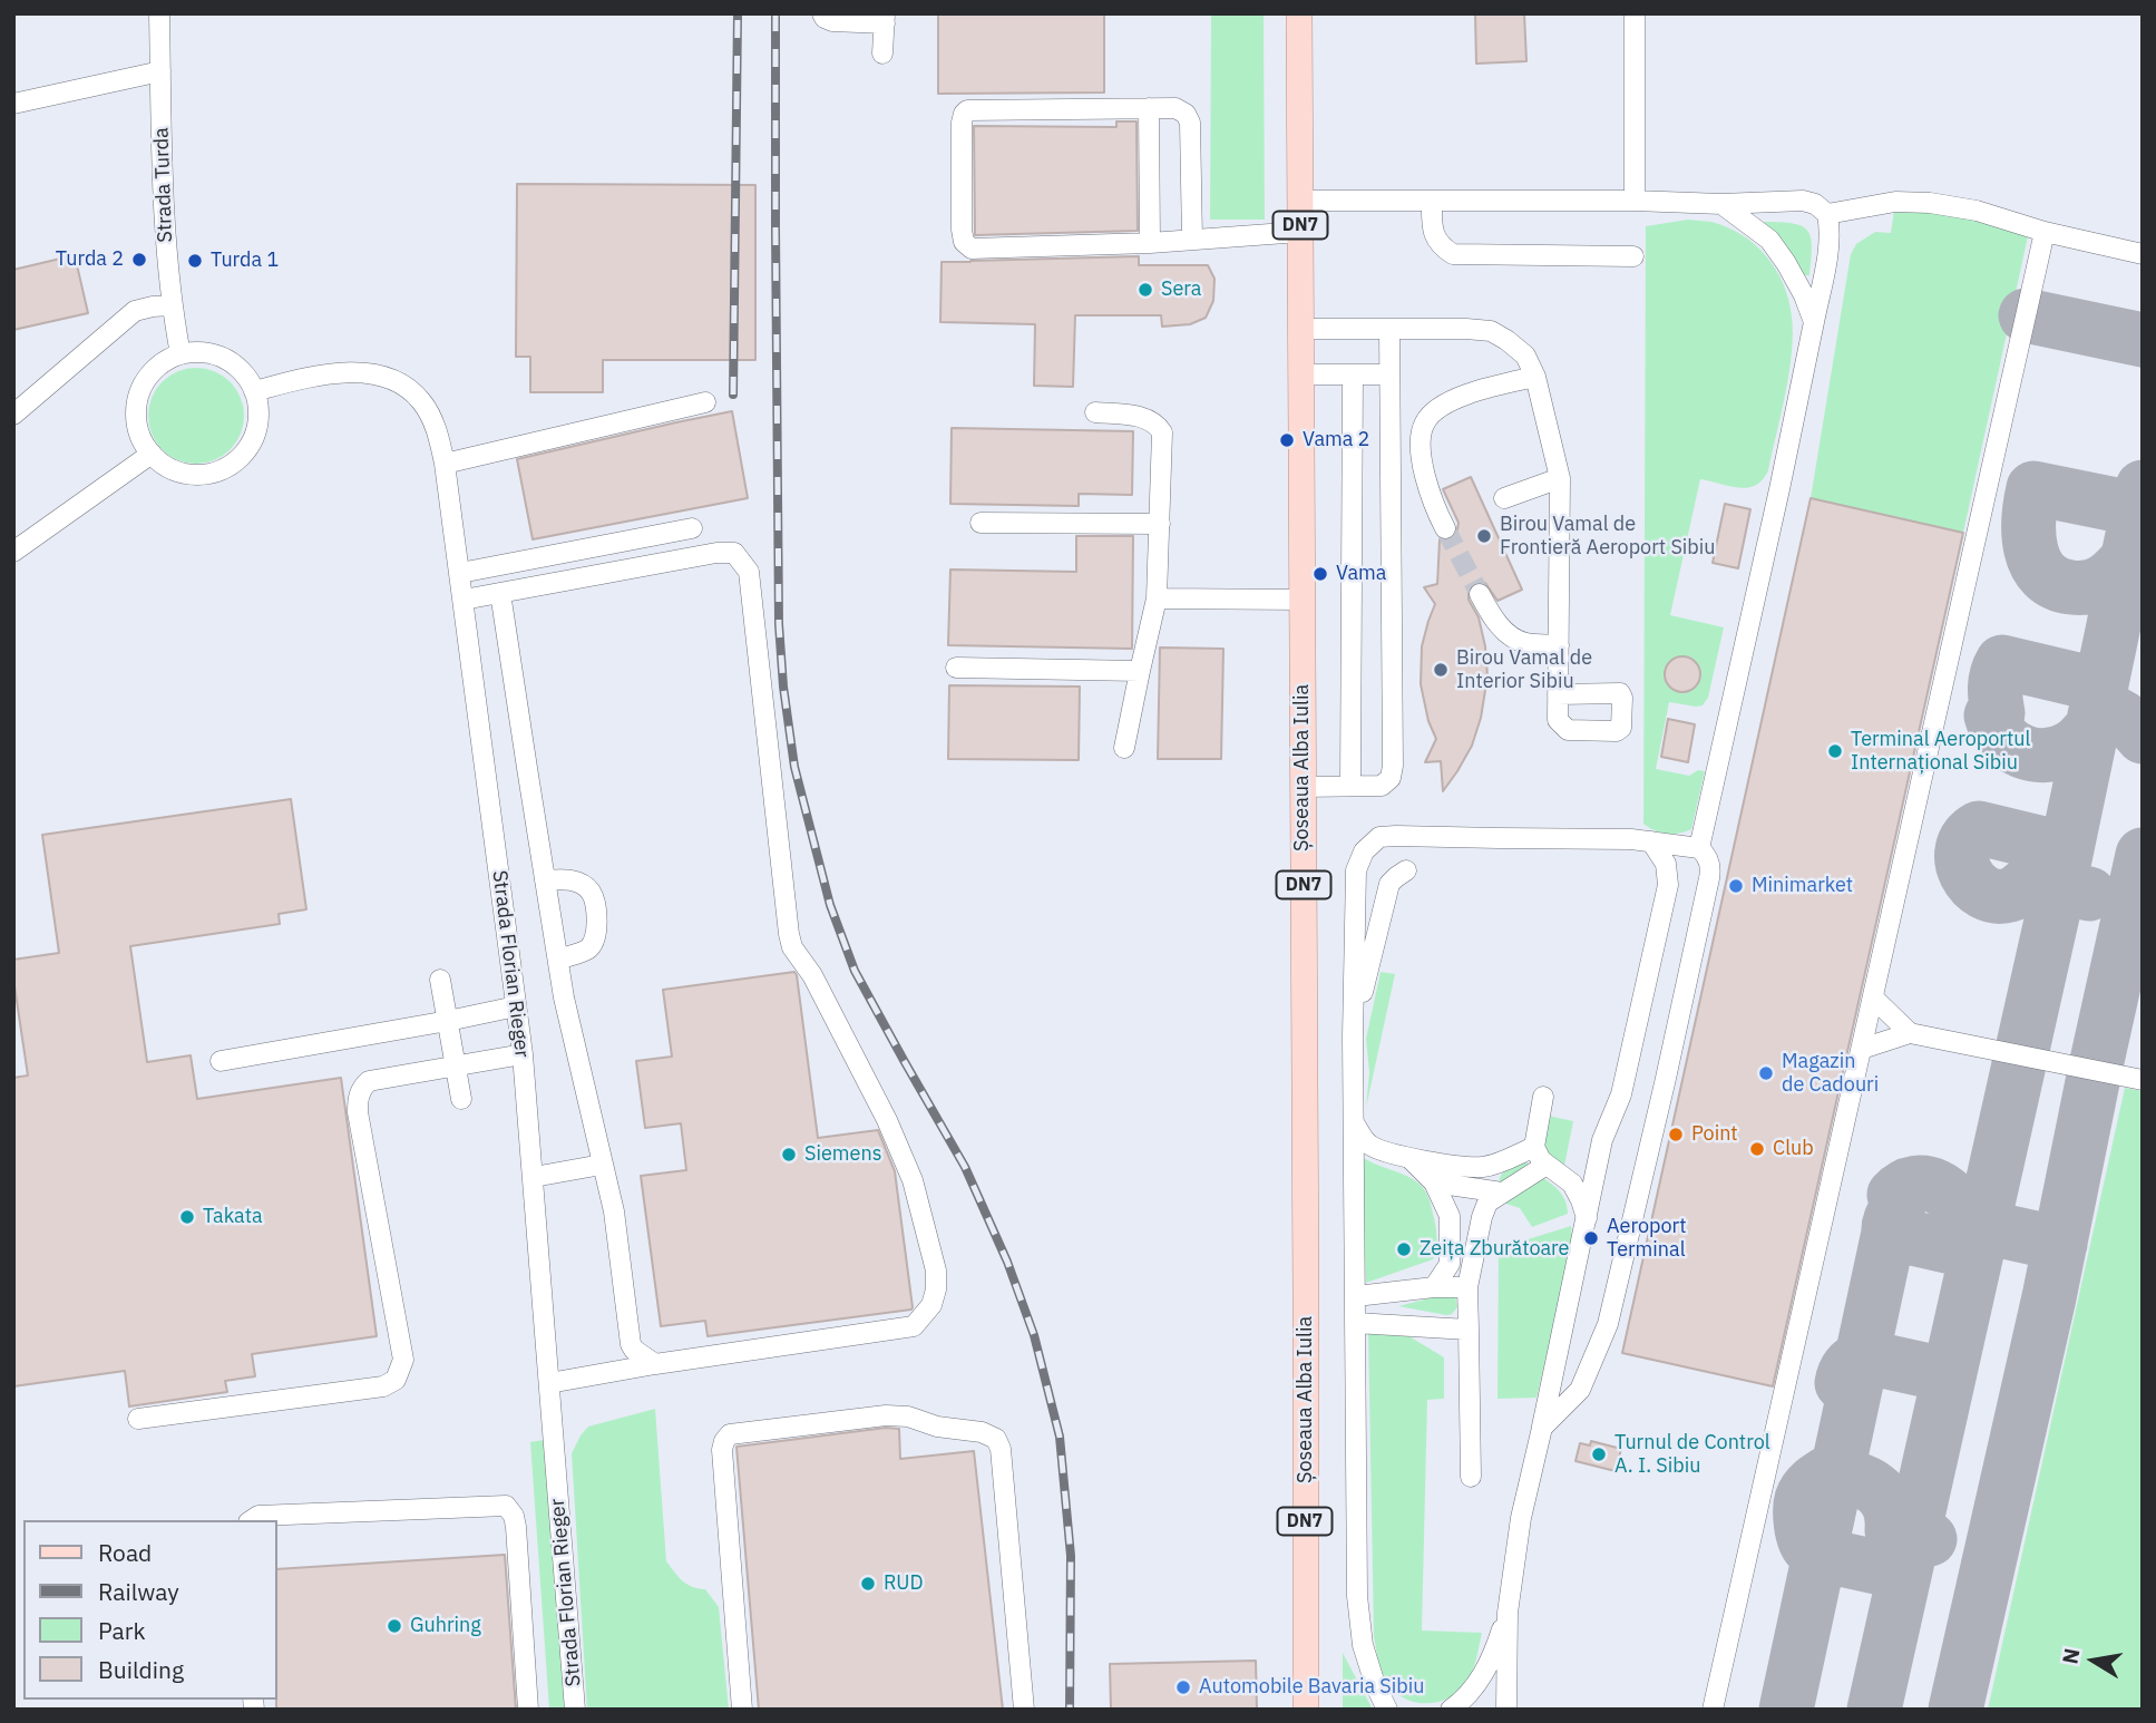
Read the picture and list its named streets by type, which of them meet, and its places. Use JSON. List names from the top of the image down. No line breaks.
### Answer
{"streets":{"main road":["DN7","Șoseaua Alba Iulia"],"street":["Strada Turda","Strada Florian Rieger"]},"crossings":[["Strada Turda","Strada Florian Rieger"]],"places":["Turda 2","Turda 1","Sera","Vama 2","Birou Vamal de Frontieră Aeroport Sibiu","Vama","Birou Vamal de Interior Sibiu","Terminal Aeroportul Internațional Sibiu","Minimarket","Magazin de Cadouri","Point","Club","Siemens","Takata","Aeroport Terminal","Zeița Zburătoare","Turnul de Control A. I. Sibiu","RUD","Guhring","Automobile Bavaria Sibiu"],"legend":["Road","Railway","Park","Building"],"north":"left"}
